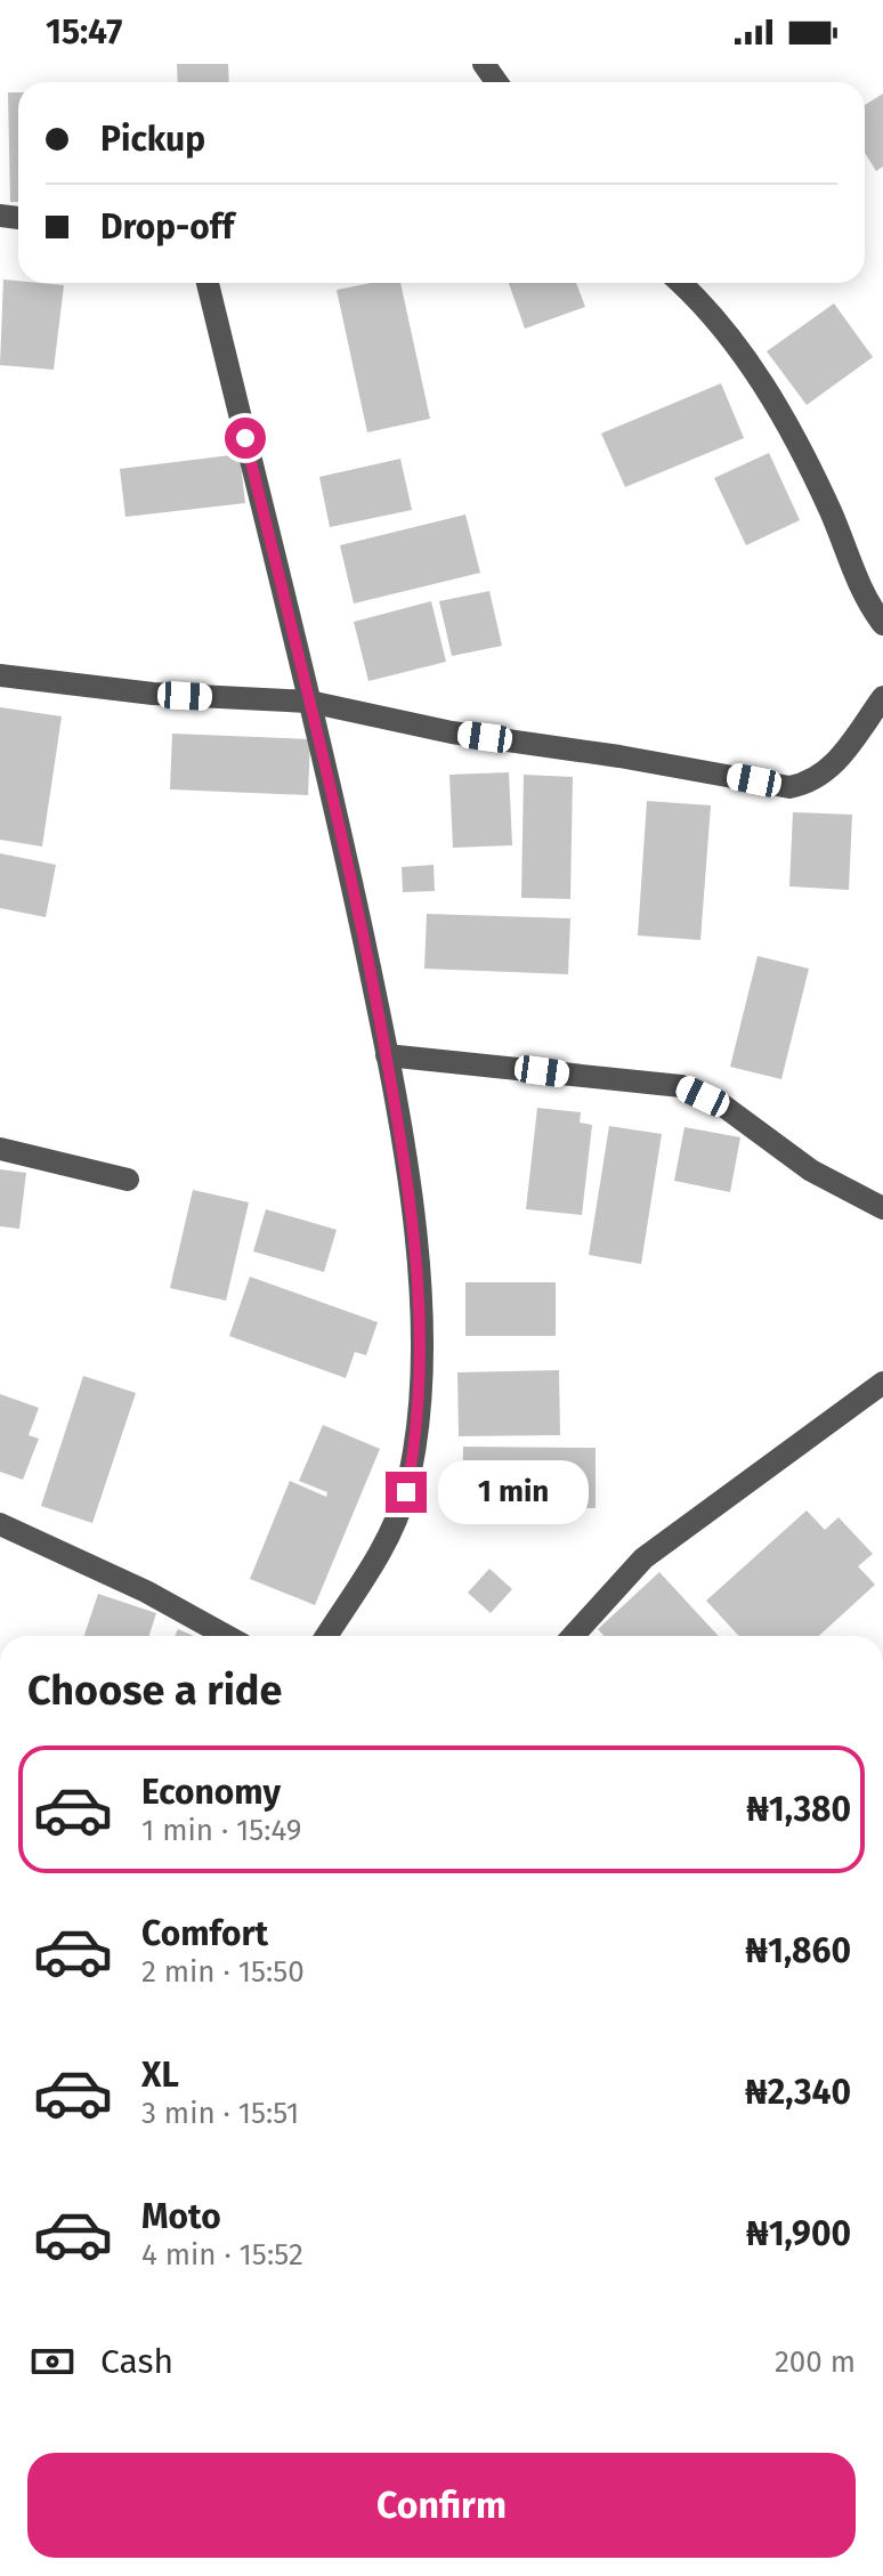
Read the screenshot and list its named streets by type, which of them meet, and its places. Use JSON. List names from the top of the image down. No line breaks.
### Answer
{"page":{"status":"15:47","banner":["Pickup","Drop-off"],"bubble":"1 min","heading":"Choose a ride","list":[{"name":"Economy","note":"1 min · 15:49","value":"₦1,380"},{"name":"Comfort","note":"2 min · 15:50","value":"₦1,860"},{"name":"XL","note":"3 min · 15:51","value":"₦2,340"},{"name":"Moto","note":"4 min · 15:52","value":"₦1,900"}],"pay":["Cash","200 m"],"buttons":"Confirm"}}
